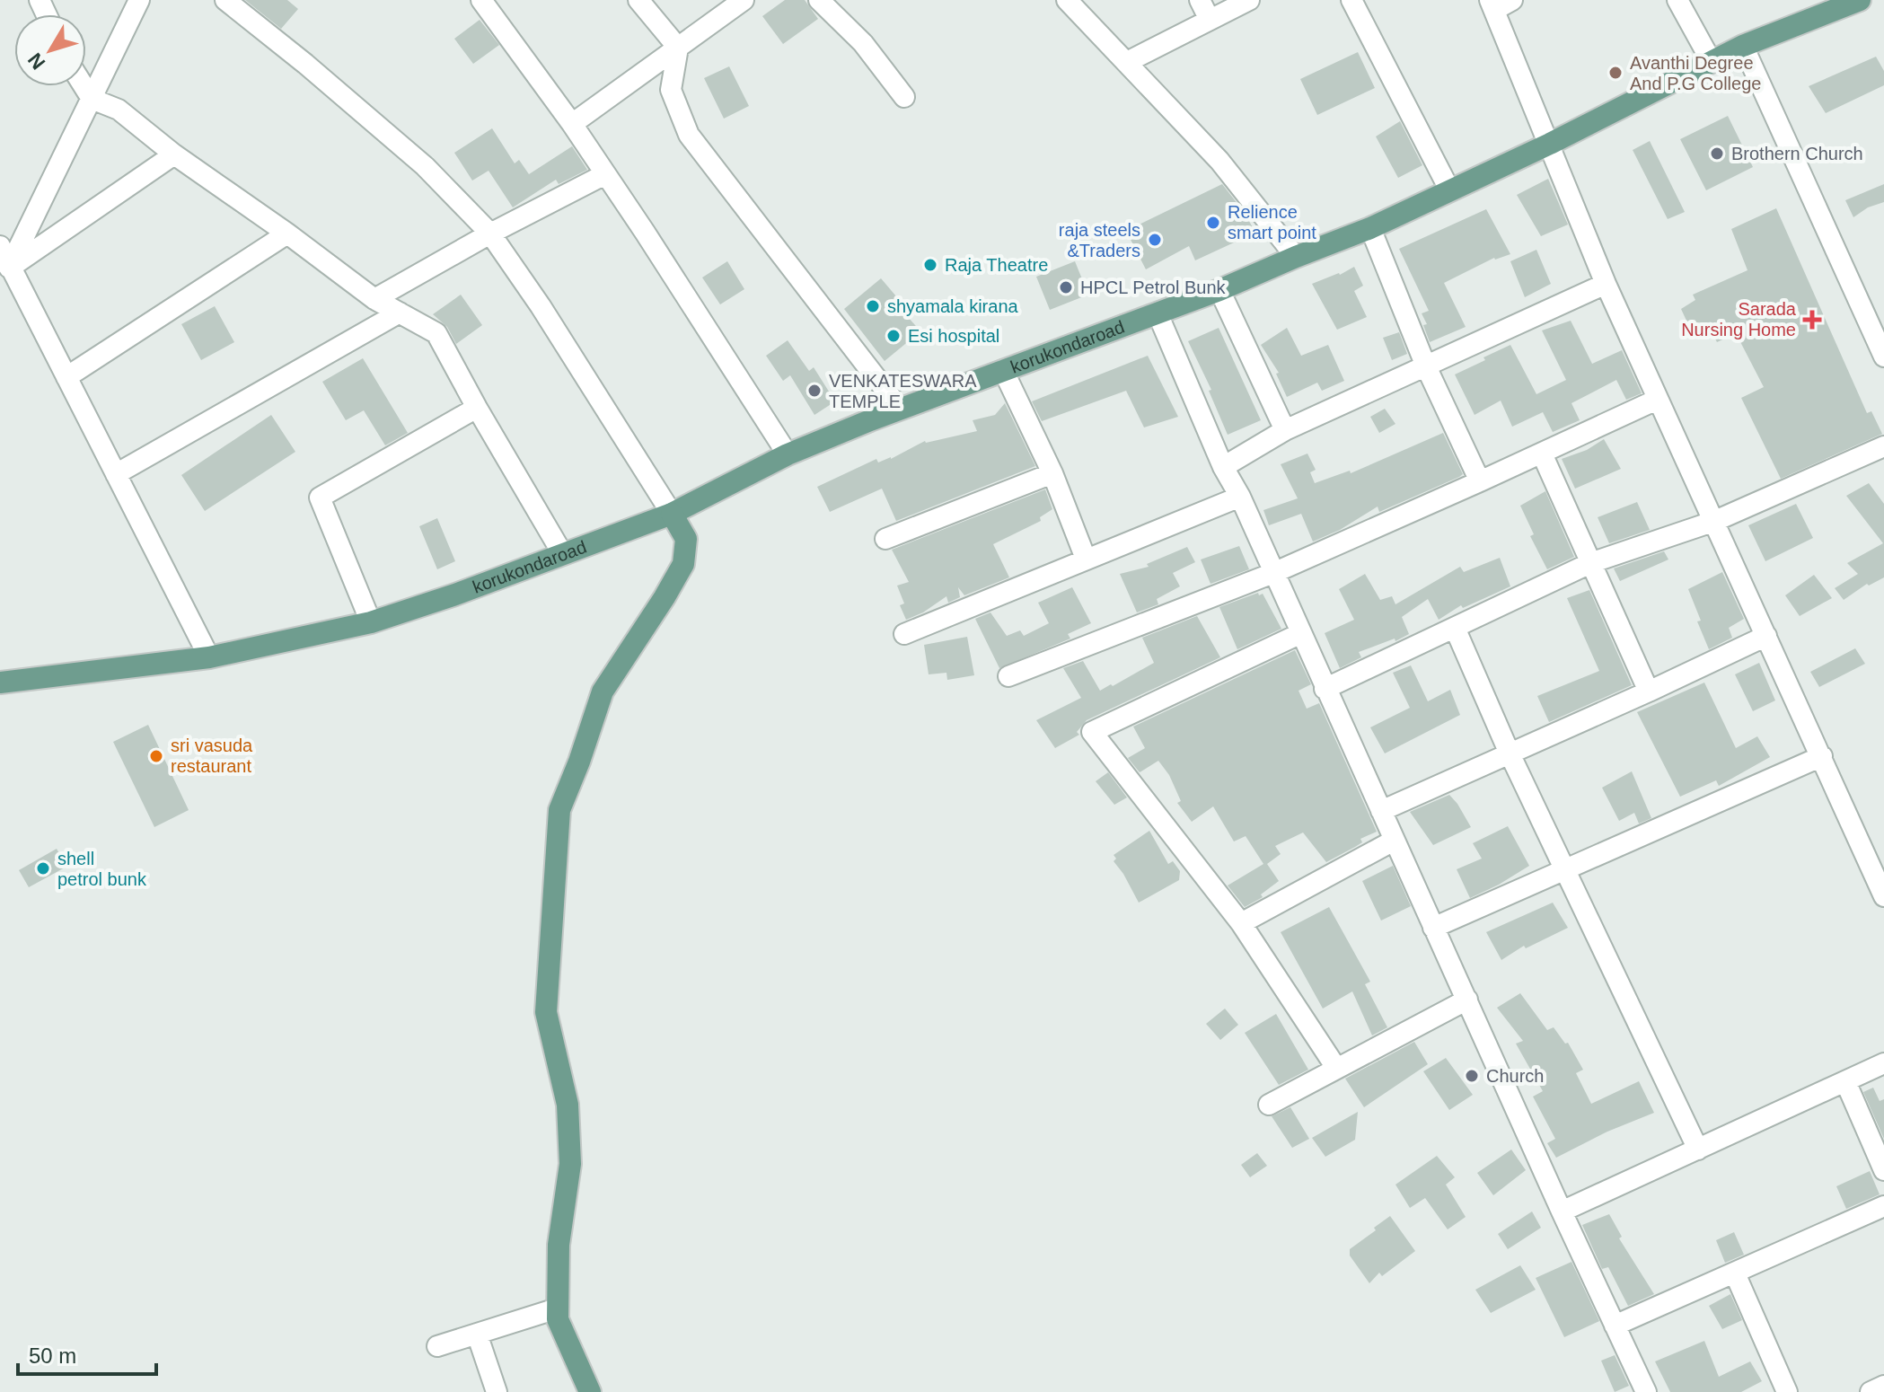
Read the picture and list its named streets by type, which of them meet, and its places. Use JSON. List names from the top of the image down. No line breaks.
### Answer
{"streets":{"main road":["korukondaroad"]},"places":{"other":["Avanthi Degree And P.G College","Brothern Church","Relience smart point","raja steels &Traders","Raja Theatre","HPCL Petrol Bunk","shyamala kirana","Esi hospital","VENKATESWARA TEMPLE","sri vasuda restaurant","shell petrol bunk","Church"],"health":["Sarada Nursing Home"]},"scale_bar":"50 m","north":"bottom left"}
